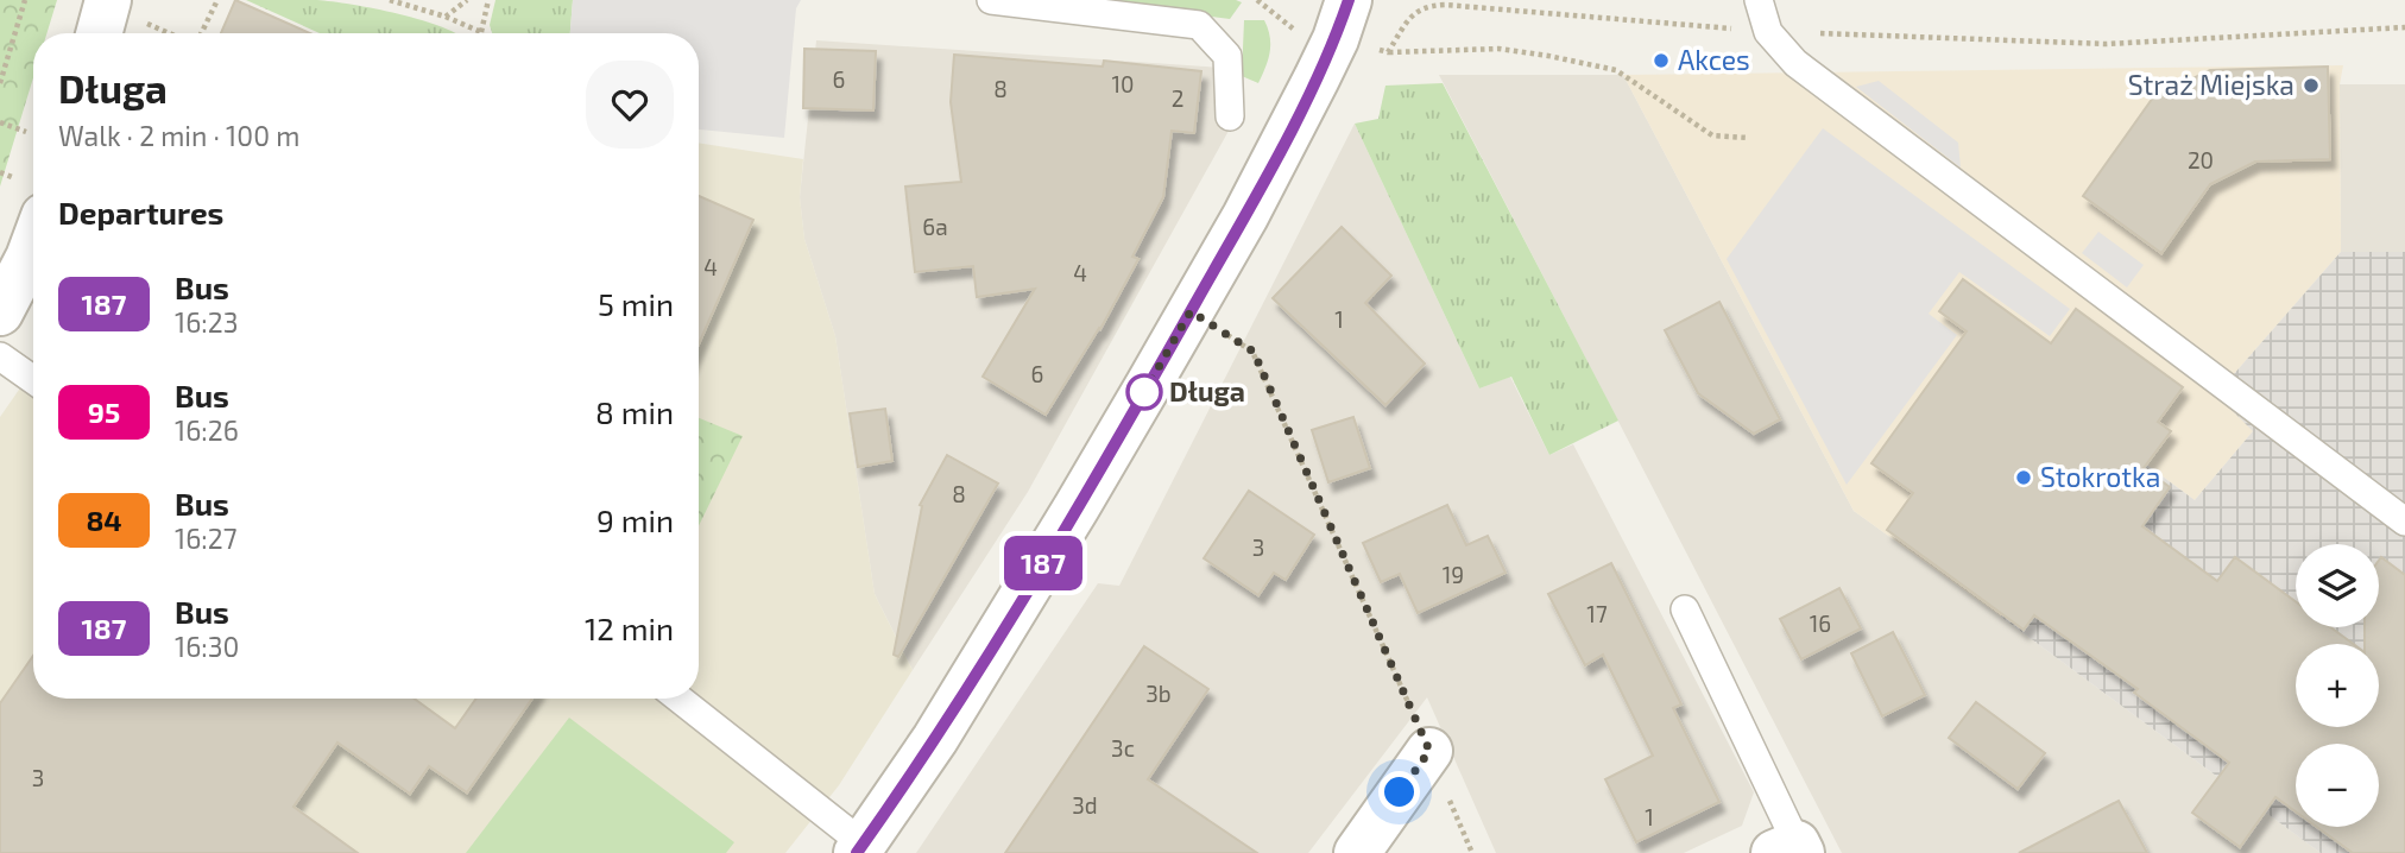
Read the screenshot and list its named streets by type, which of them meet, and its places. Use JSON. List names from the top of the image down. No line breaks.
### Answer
{"places":["Akces","Straż Miejska","Długa","Stokrotka"],"lines":["bus line 187"],"house_numbers":["6","10","8","2","20","6a","4","4","1","6","8","3","19","17","16","3b","3c","3","3d","1"],"page":{"on_map":"187","heading":[["Długa","Walk · 2 min · 100 m"],"Departures"],"list":[{"mark":"187","name":"Bus","note":"16:23","value":"5 min"},{"mark":"95","name":"Bus","note":"16:26","value":"8 min"},{"mark":"84","name":"Bus","note":"16:27","value":"9 min"},{"mark":"187","name":"Bus","note":"16:30","value":"12 min"}],"map_buttons":["+","−"]}}
